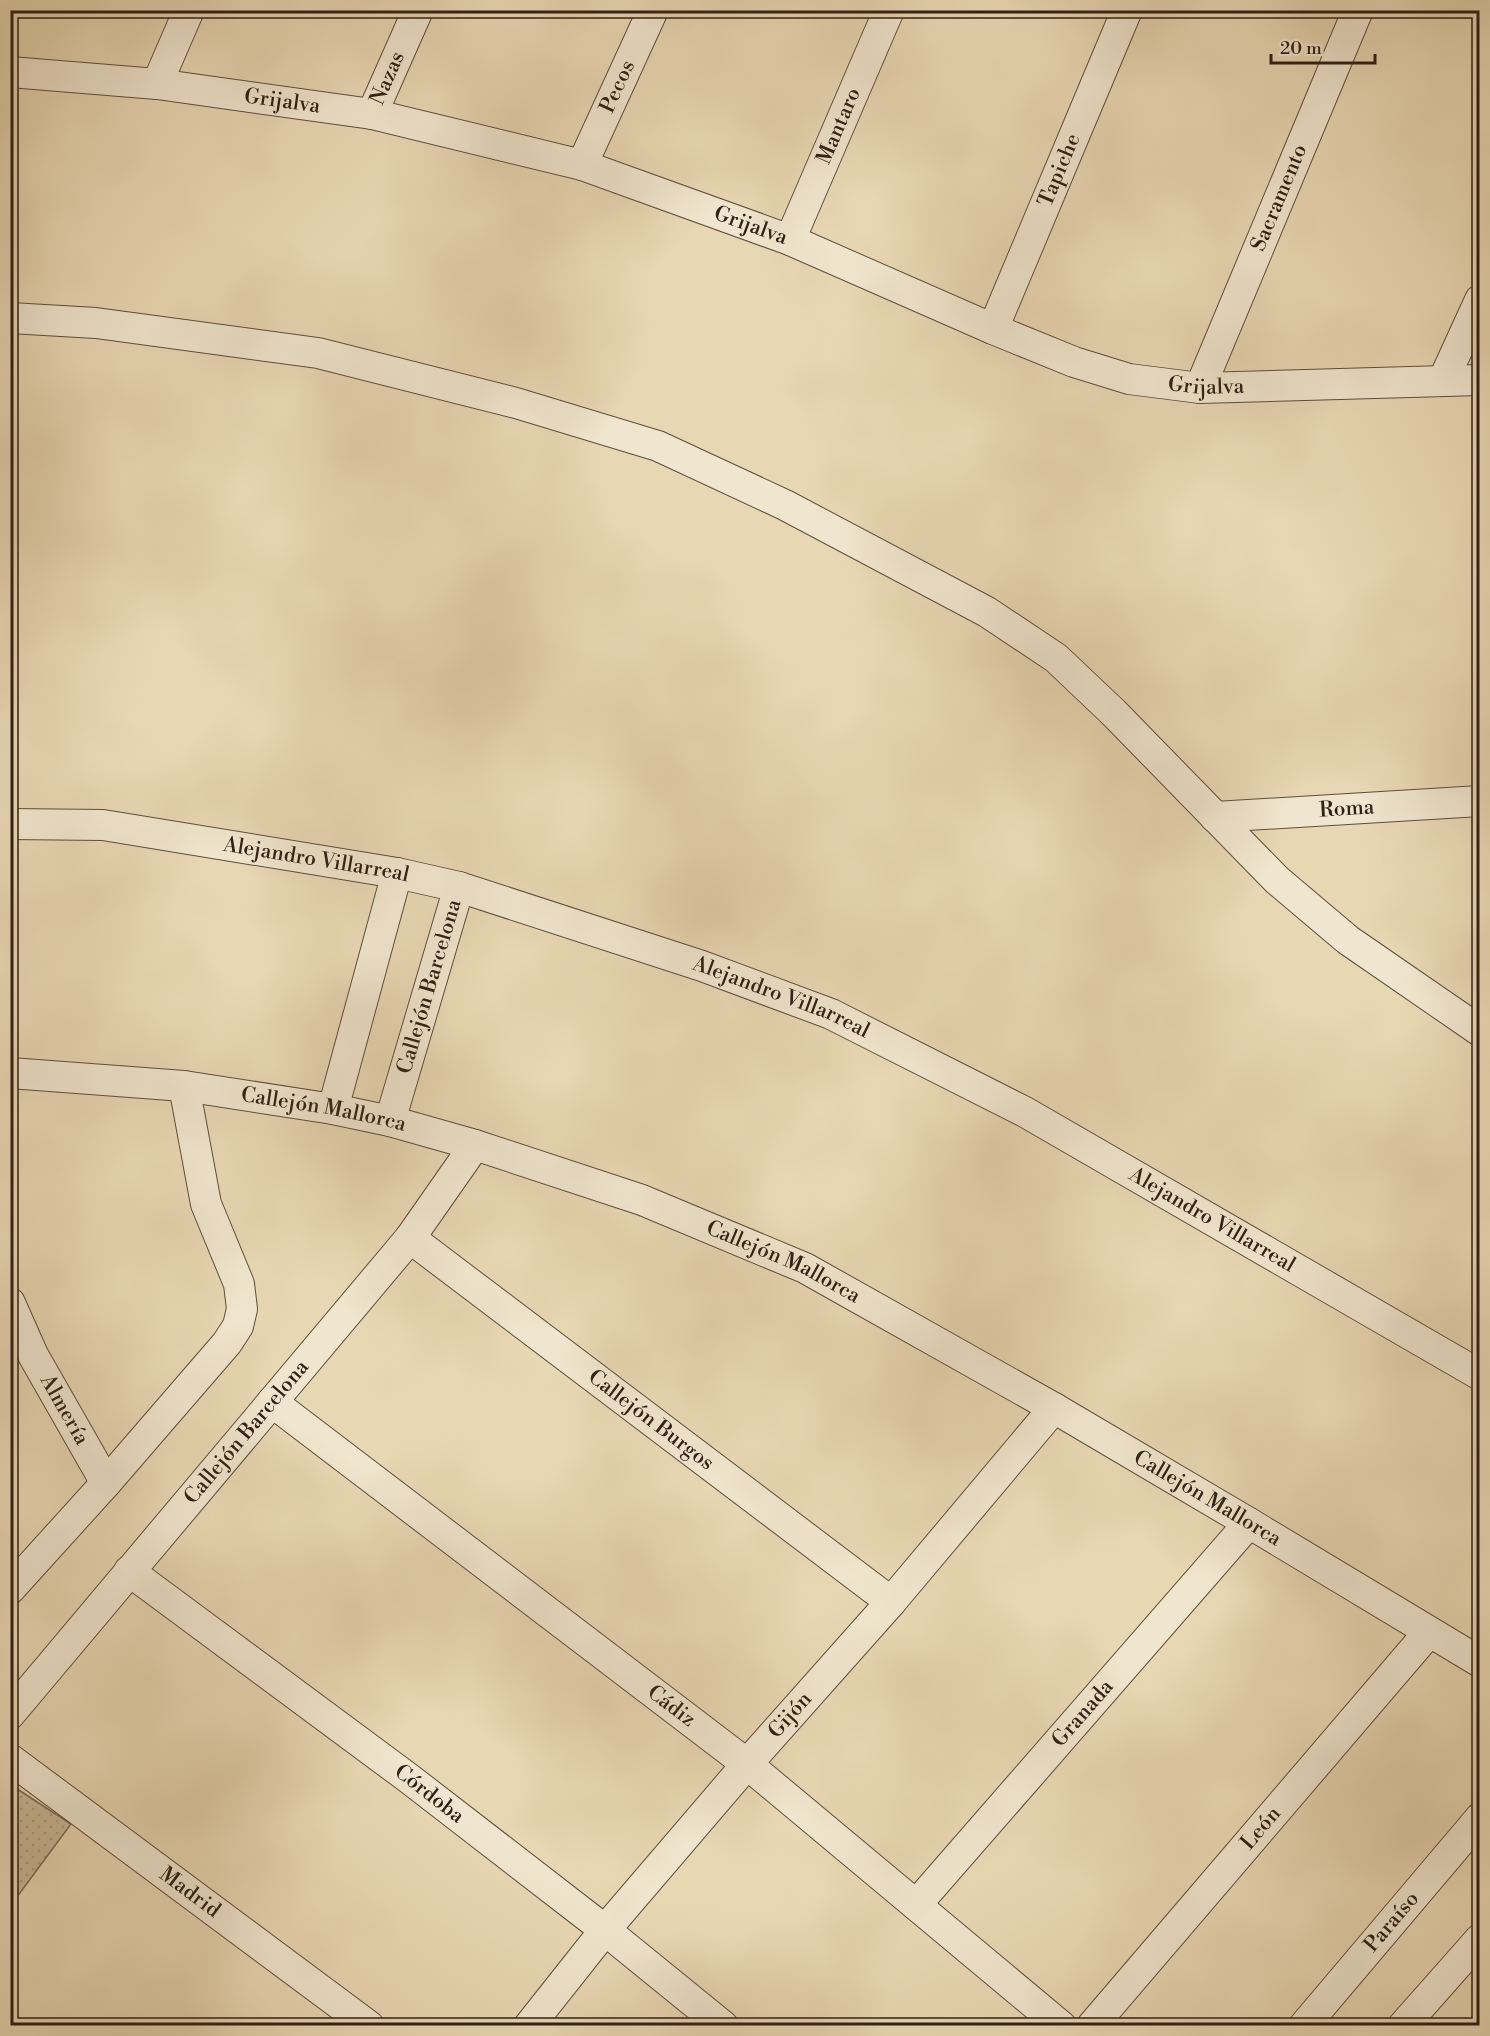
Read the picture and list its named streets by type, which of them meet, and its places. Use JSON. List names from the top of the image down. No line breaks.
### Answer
{"streets":{"street":["Nazas","Pecos","Grijalva","Mantaro","Tapiche","Sacramento","Roma","Alejandro Villarreal","Callejón Barcelona","Callejón Mallorca","Almería","Callejón Burgos","Cádiz","Granada","Gijón","Córdoba","León","Madrid","Paraíso"]},"crossings":[["Nazas","Grijalva"],["Pecos","Grijalva"],["Grijalva","Mantaro"],["Grijalva","Tapiche"],["Grijalva","Sacramento"],["Alejandro Villarreal","Callejón Barcelona"],["Callejón Barcelona","Callejón Mallorca"],["Callejón Barcelona","Callejón Burgos"],["Callejón Barcelona","Cádiz"],["Callejón Barcelona","Córdoba"],["Callejón Mallorca","Granada"],["Callejón Mallorca","Gijón"],["Callejón Mallorca","León"],["Callejón Burgos","Gijón"],["Cádiz","Granada"],["Cádiz","Gijón"],["Gijón","Córdoba"]],"scale_bar":"20 m"}
